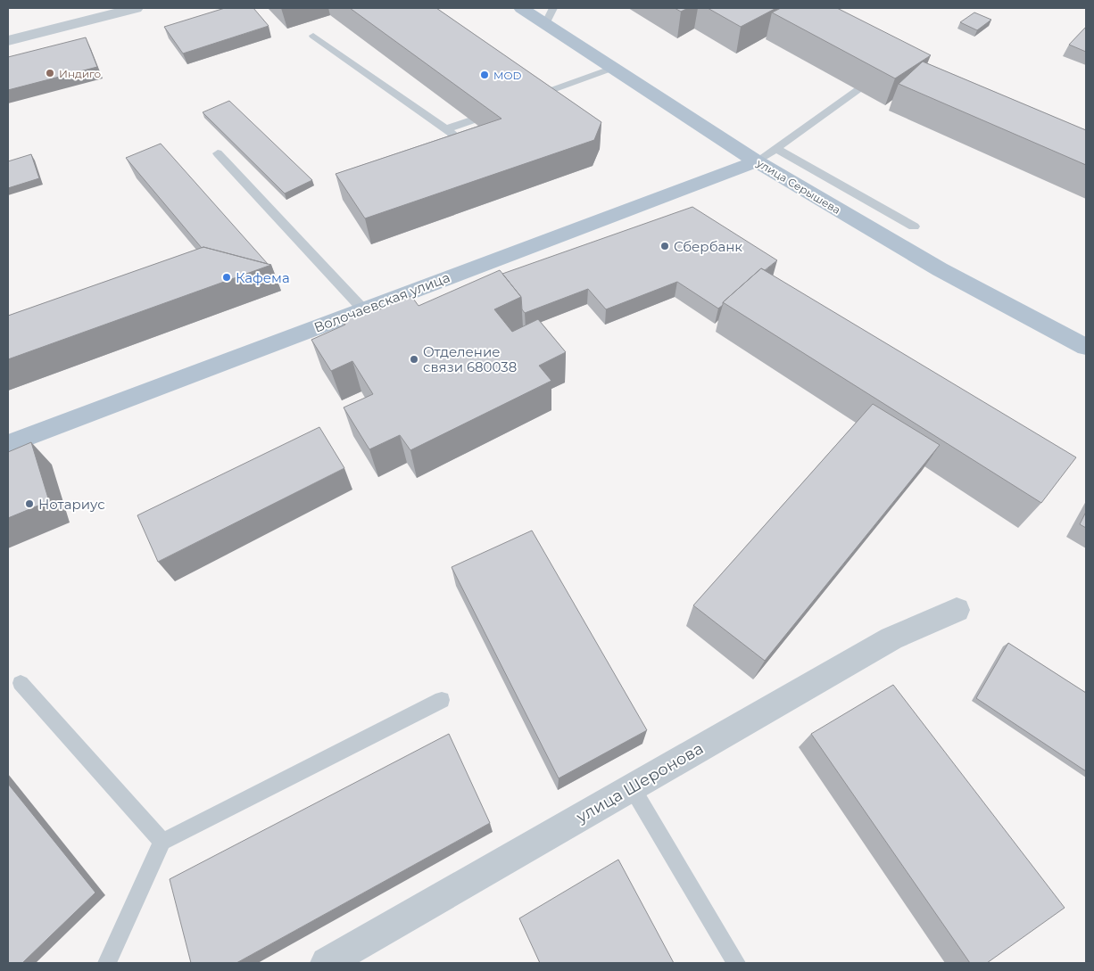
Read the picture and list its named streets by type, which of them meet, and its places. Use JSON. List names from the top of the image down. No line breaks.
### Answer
{"streets":{"main road":["улица Серышева","Волочаевская улица"],"street":["улица Шеронова"]},"crossings":[["улица Серышева","Волочаевская улица"]],"places":["Индиго","MOD","Сбербанк","Кафема","Отделение связи 680038","Нотариус"]}
